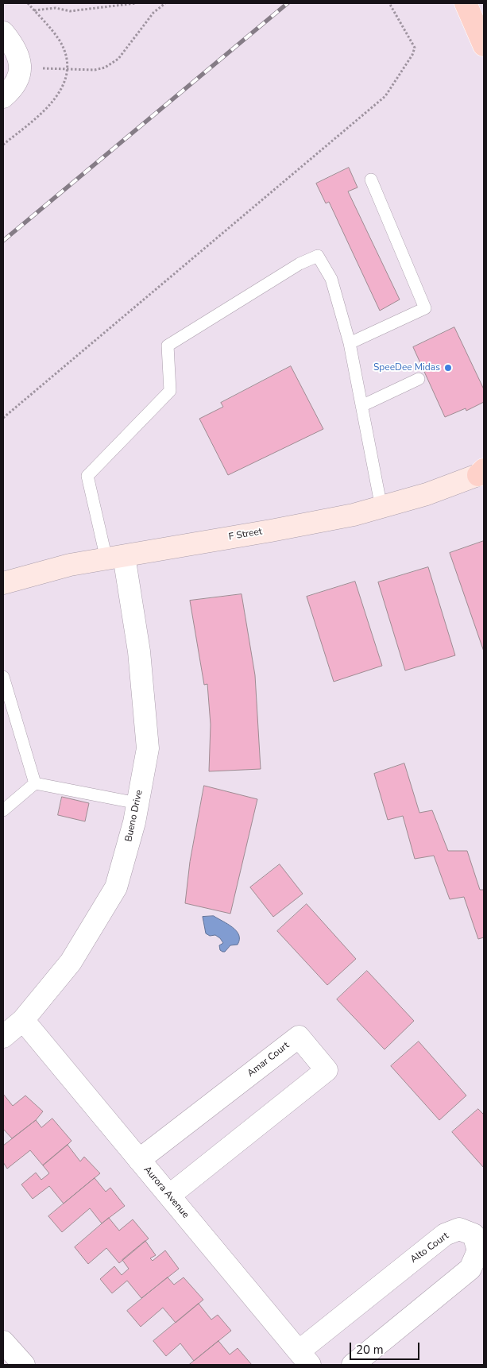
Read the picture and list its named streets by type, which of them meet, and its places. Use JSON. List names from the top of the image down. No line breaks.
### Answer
{"streets":{"street":["F Street","Bueno Drive","Amar Court","Aurora Avenue","Alto Court"]},"crossings":[["F Street","Bueno Drive"],["Bueno Drive","Aurora Avenue"],["Amar Court","Aurora Avenue"],["Aurora Avenue","Alto Court"]],"places":["SpeeDee Midas"],"scale_bar":"20 m"}
